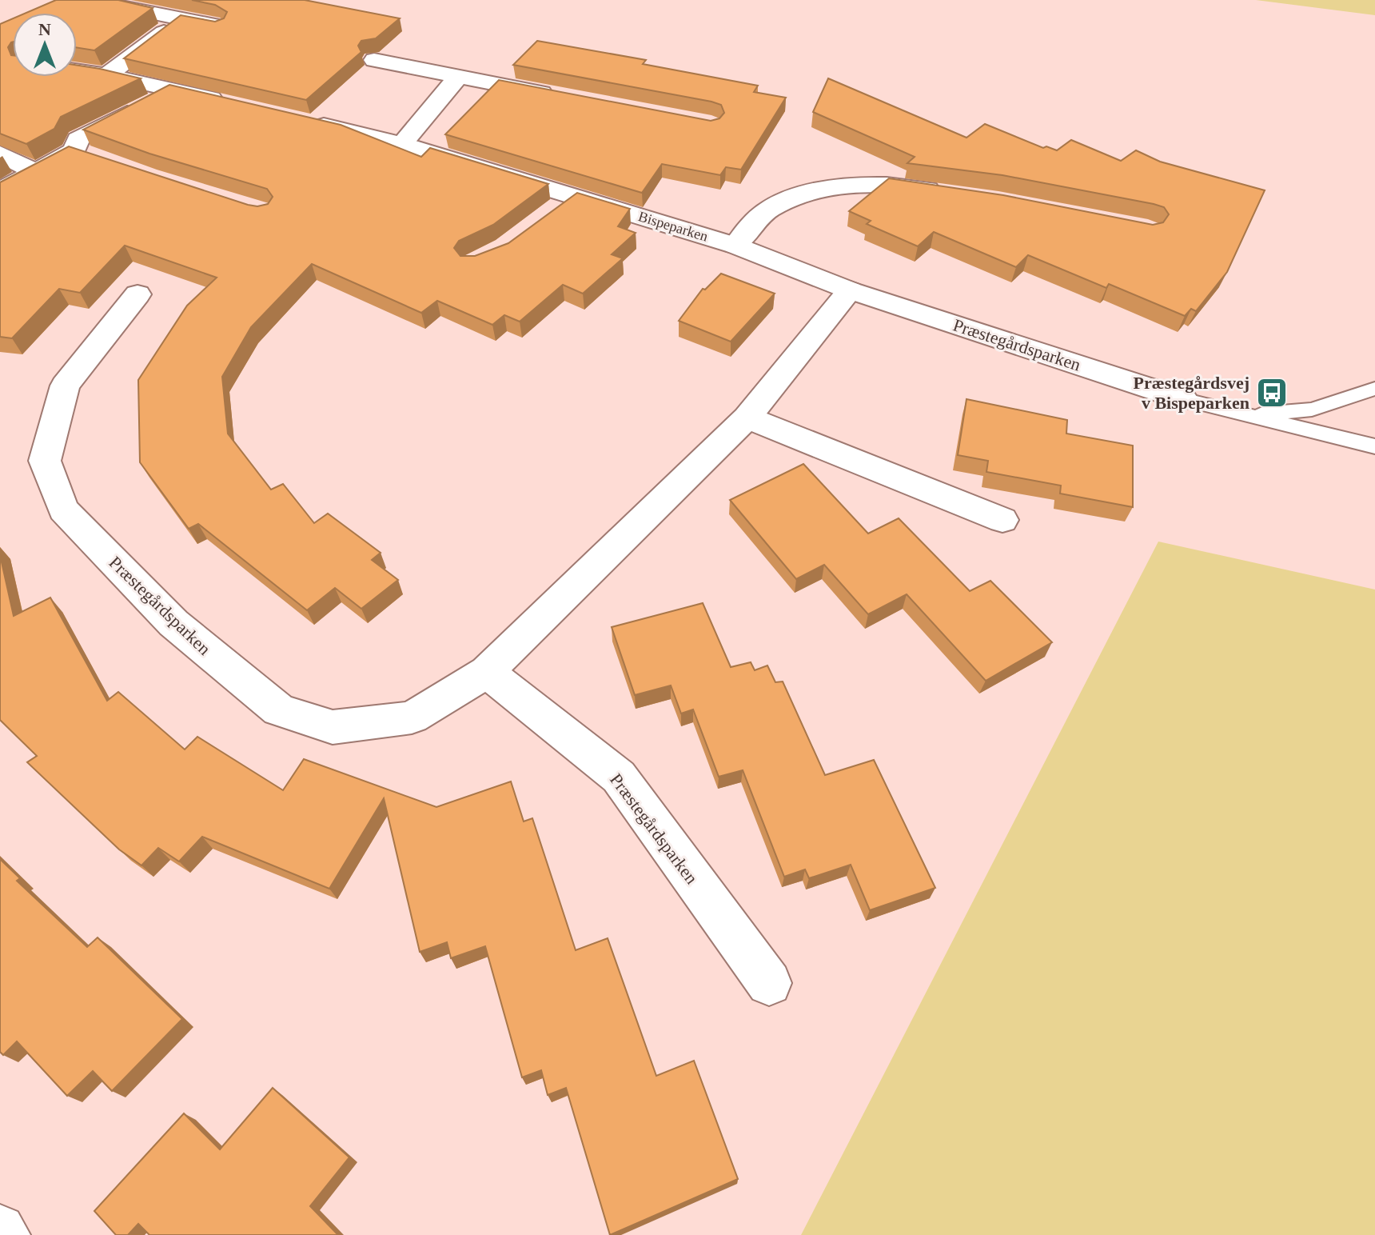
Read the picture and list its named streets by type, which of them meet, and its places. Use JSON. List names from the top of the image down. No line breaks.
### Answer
{"streets":{"street":["Bispeparken","Præstegårdsparken"]},"crossings":[["Bispeparken","Præstegårdsparken"]],"places":{"bus stop":["Præstegårdsvej v Bispeparken"]},"north":"top"}
